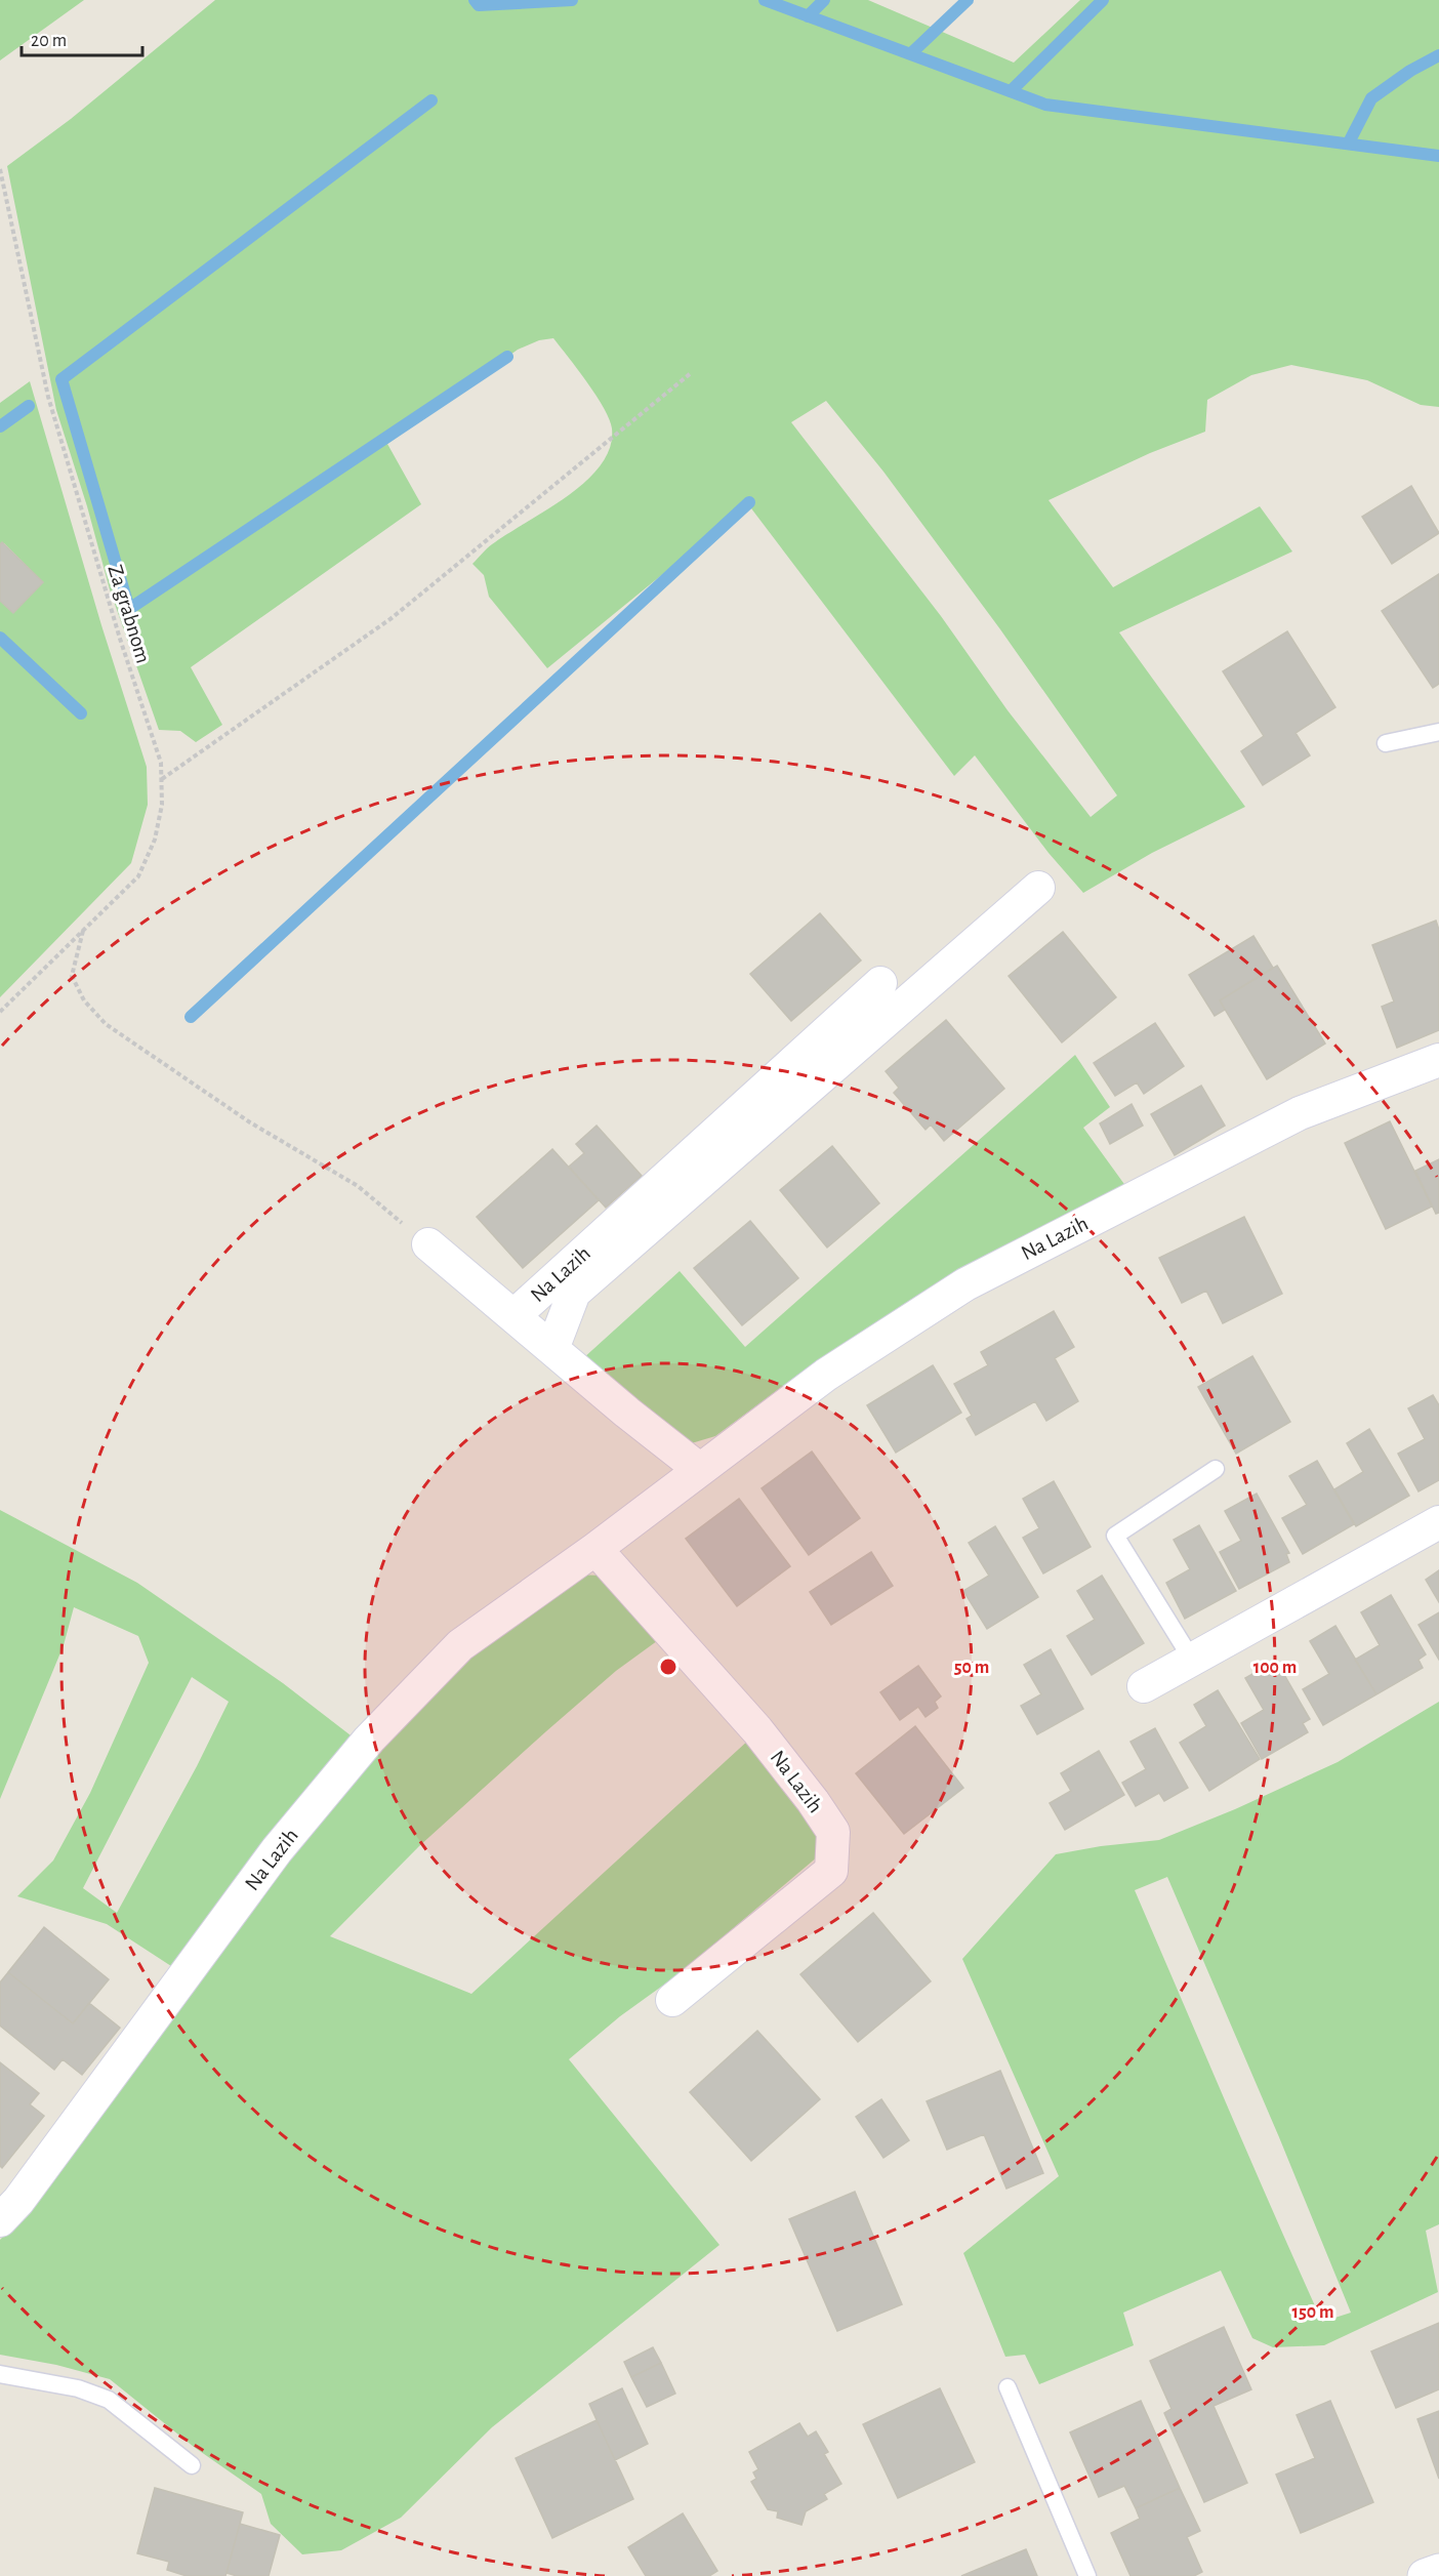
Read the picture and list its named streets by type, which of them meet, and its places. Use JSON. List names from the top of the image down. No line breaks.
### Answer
{"streets":{"street":["Na Lazih"],"path":["Za grabnom"]},"scale_bar":"20 m","rings":["50 m","100 m","150 m"]}
